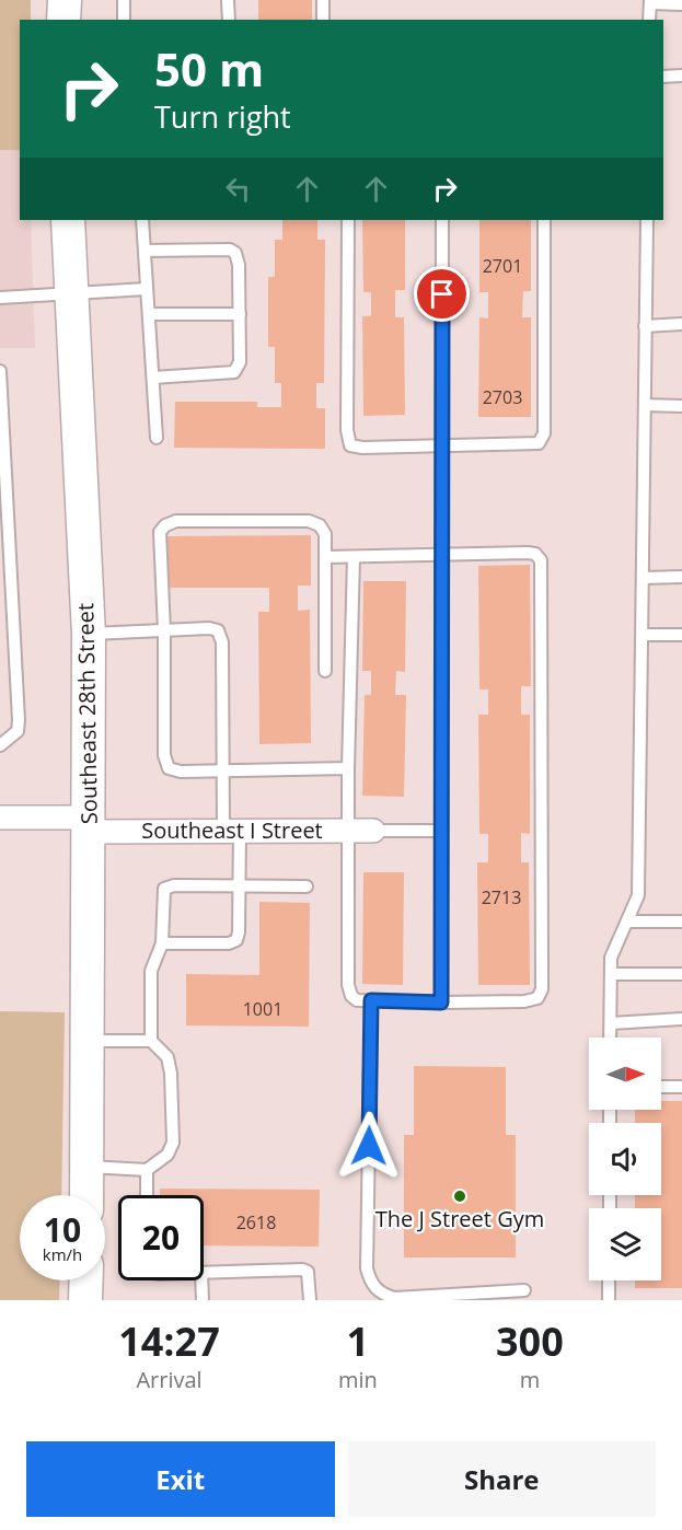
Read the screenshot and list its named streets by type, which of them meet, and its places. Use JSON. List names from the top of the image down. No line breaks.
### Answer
{"streets":{"main road":["Southeast 28th Street"],"street":["Southeast I Street"]},"crossings":[["Southeast 28th Street","Southeast I Street"]],"places":["The J Street Gym"],"house_numbers":["2701","2703","2713","1001","2618"],"north":"right","page":{"turn":["50 m","Turn right"],"speed":"10 km/h","limit":"20","eta":["14:27","Arrival","1","min","300","m"],"buttons":["Exit","Share"]}}
